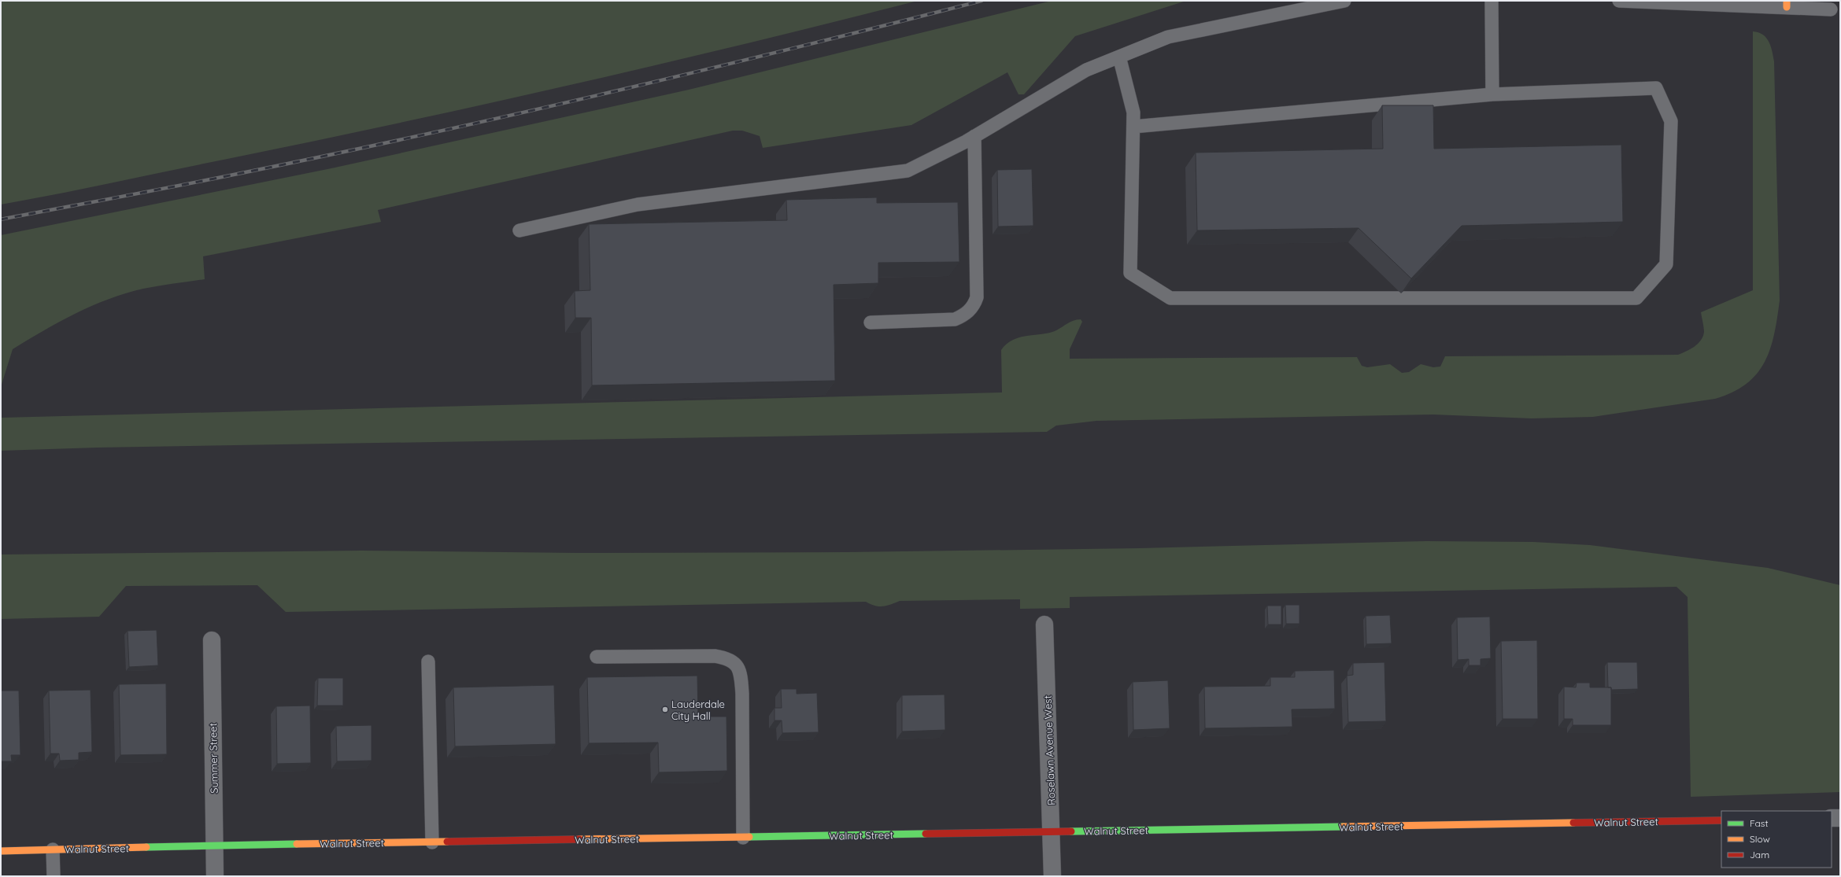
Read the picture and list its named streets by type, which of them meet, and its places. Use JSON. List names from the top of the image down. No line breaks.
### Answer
{"streets":{"street":["Roselawn Avenue West","Summer Street","Walnut Street"]},"crossings":[["Roselawn Avenue West","Walnut Street"],["Summer Street","Walnut Street"]],"places":["Lauderdale City Hall"],"legend":["Fast","Slow","Jam"]}
